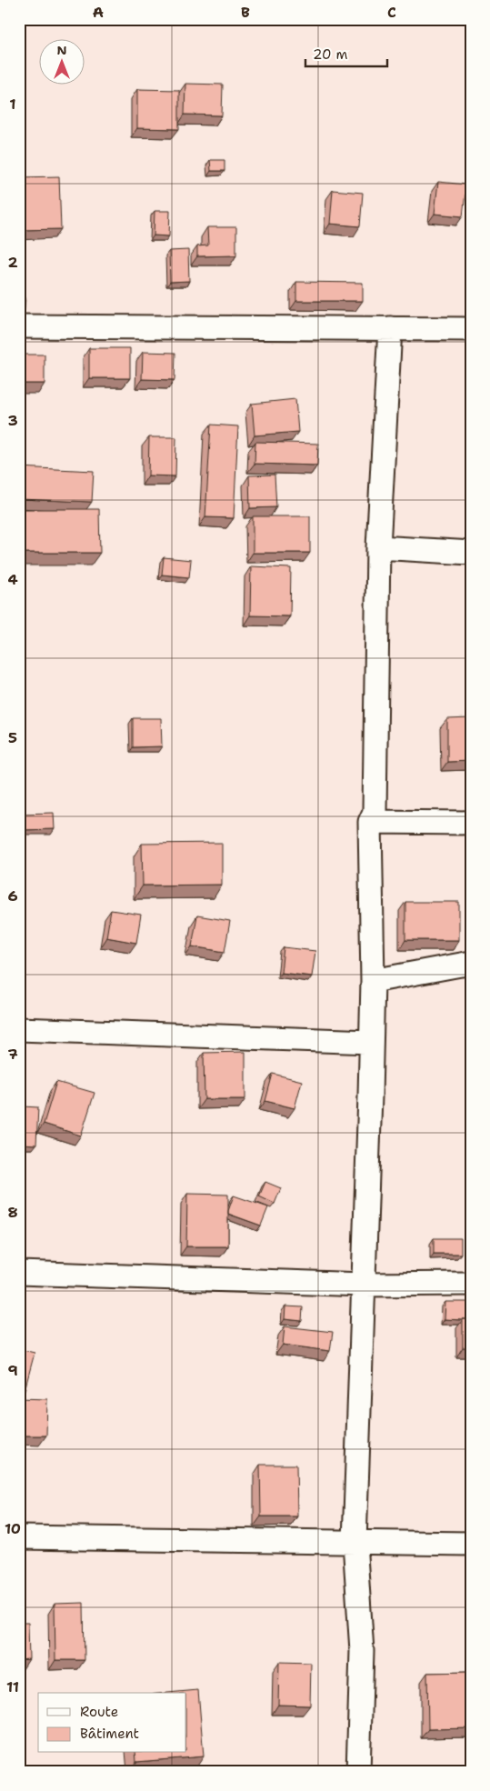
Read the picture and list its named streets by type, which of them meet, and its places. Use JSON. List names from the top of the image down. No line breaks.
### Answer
{"legend":["Route","Bâtiment"],"scale_bar":"20 m","north":"top","grid":{"columns":["A","B","C"],"rows":["1","2","3","4","5","6","7","8","9","10","11"]}}
